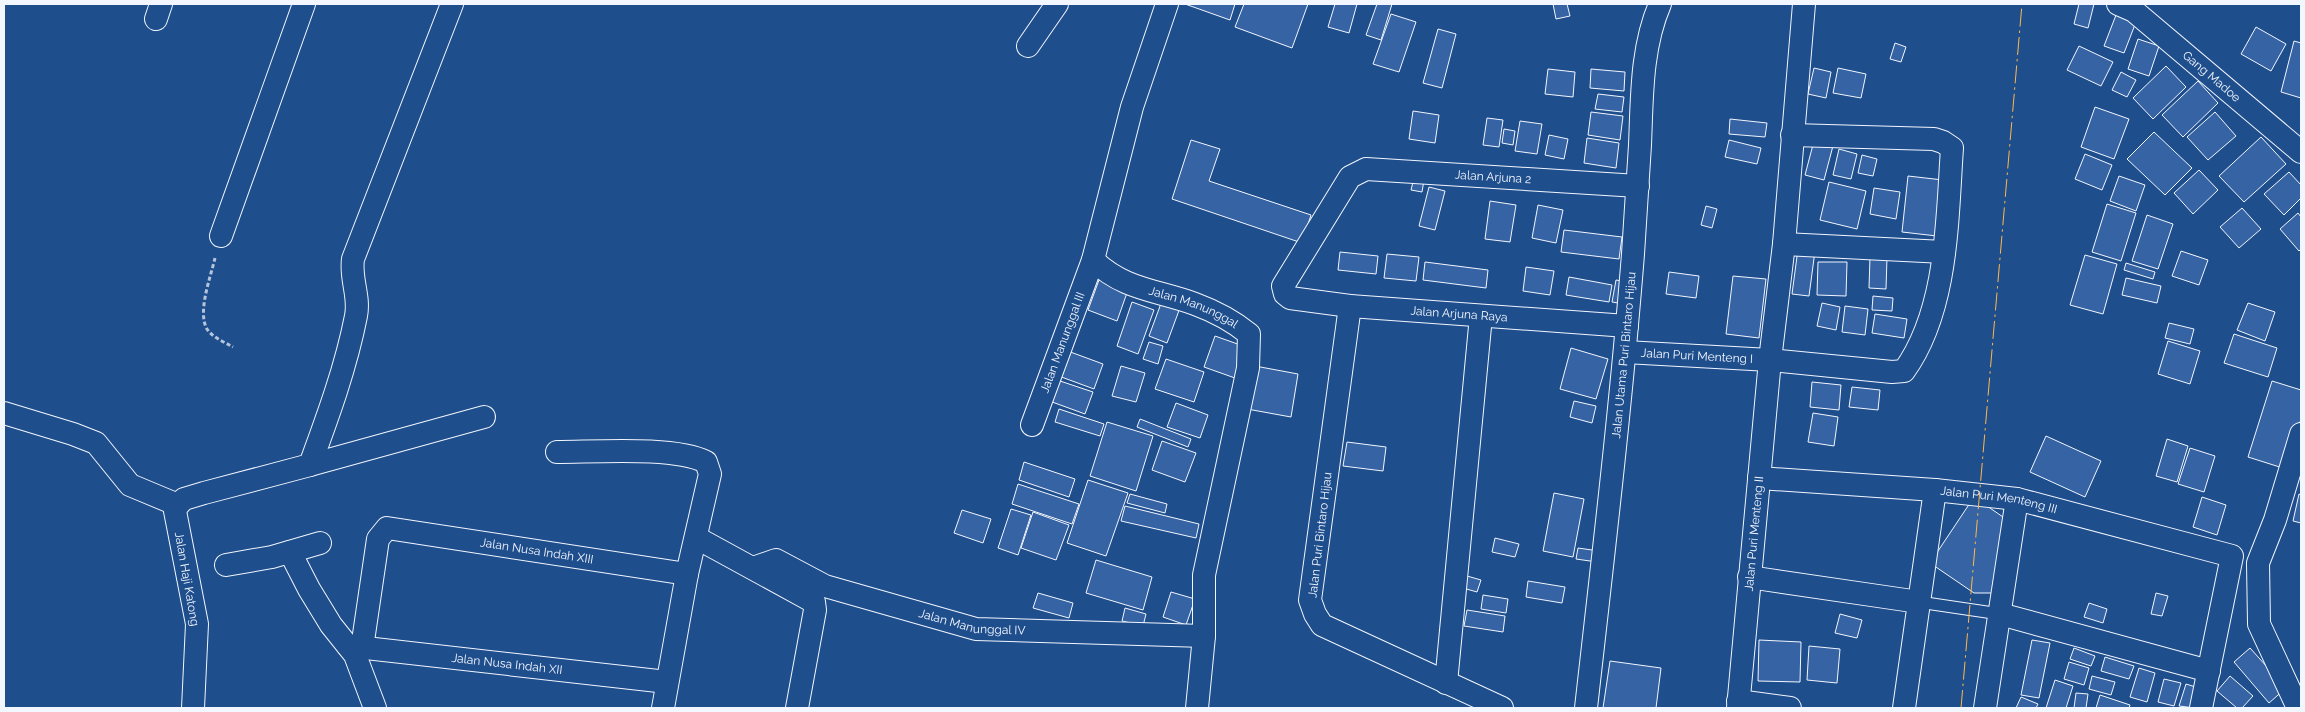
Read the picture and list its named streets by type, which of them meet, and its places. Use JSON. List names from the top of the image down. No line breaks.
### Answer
{"streets":{"street":["Gang Madoe","Jalan Arjuna 2","Jalan Manunggal","Jalan Arjuna Raya","Jalan Manunggal III","Jalan Utama Puri Bintaro Hijau","Jalan Puri Menteng I","Jalan Puri Menteng III","Jalan Puri Menteng II","Jalan Puri Bintaro Hijau","Jalan Nusa Indah XIII","Jalan Haji Katong","Jalan Manunggal IV","Jalan Nusa Indah XII"]},"crossings":[["Jalan Arjuna 2","Jalan Arjuna Raya"],["Jalan Arjuna 2","Jalan Utama Puri Bintaro Hijau"],["Jalan Manunggal","Jalan Manunggal III"],["Jalan Manunggal","Jalan Manunggal IV"],["Jalan Arjuna Raya","Jalan Utama Puri Bintaro Hijau"],["Jalan Arjuna Raya","Jalan Puri Bintaro Hijau"],["Jalan Utama Puri Bintaro Hijau","Jalan Puri Menteng I"],["Jalan Puri Menteng I","Jalan Puri Menteng II"],["Jalan Puri Menteng III","Jalan Puri Menteng II"],["Jalan Nusa Indah XIII","Jalan Nusa Indah XII"]]}
